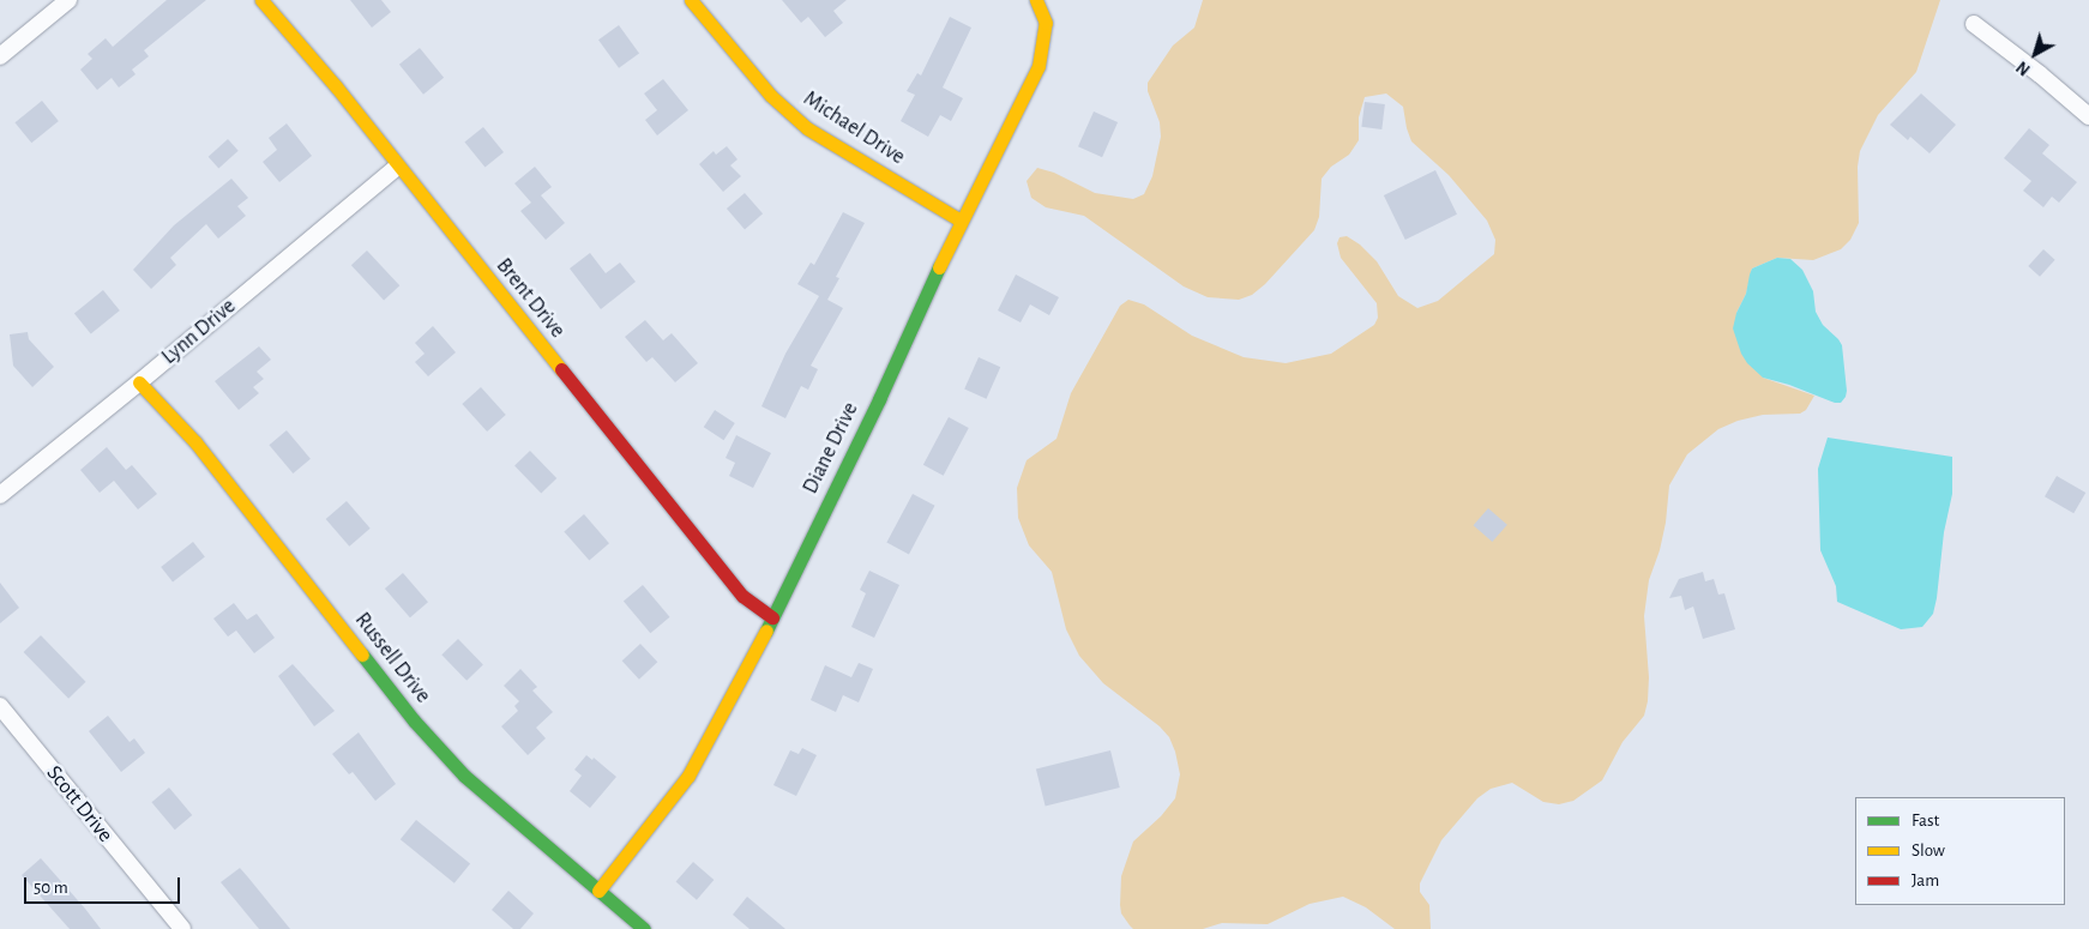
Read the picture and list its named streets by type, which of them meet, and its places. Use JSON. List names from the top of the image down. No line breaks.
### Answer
{"streets":{"street":["Michael Drive","Brent Drive","Lynn Drive","Diane Drive","Russell Drive","Scott Drive"]},"crossings":[["Michael Drive","Diane Drive"],["Brent Drive","Lynn Drive"],["Brent Drive","Diane Drive"],["Lynn Drive","Russell Drive"],["Diane Drive","Russell Drive"]],"legend":["Fast","Slow","Jam"],"scale_bar":"50 m","north":"bottom left"}
